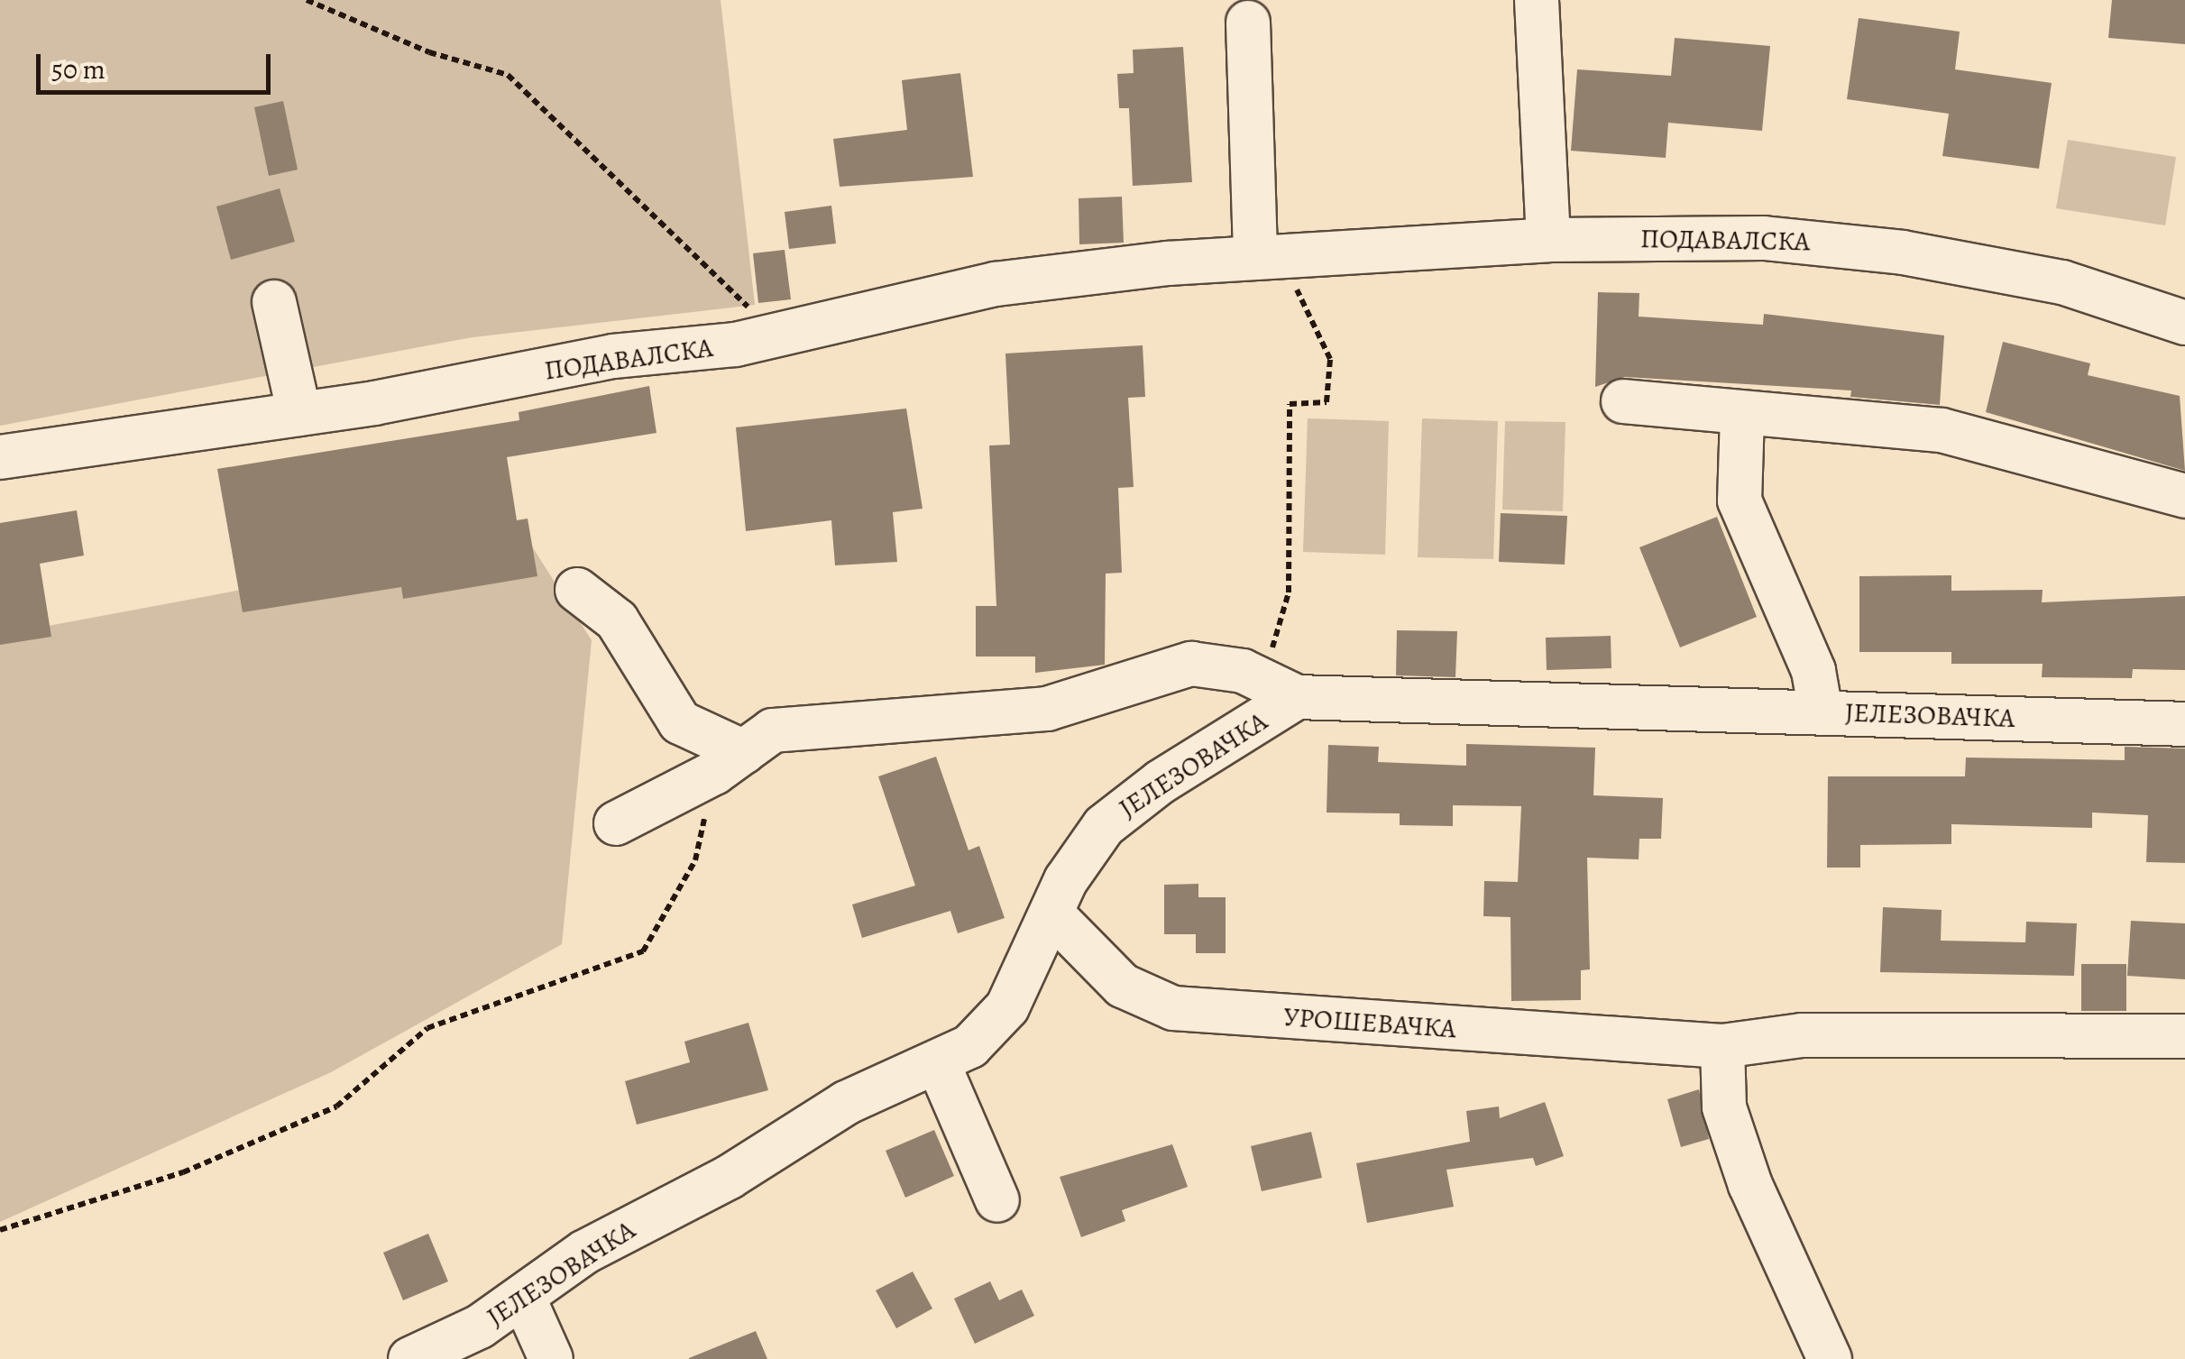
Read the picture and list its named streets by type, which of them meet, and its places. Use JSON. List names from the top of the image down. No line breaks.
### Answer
{"streets":{"street":["ПОДАВАЛСКА","ЈЕЛЕЗОВАЧКА","УРОШЕВАЧКА"]},"crossings":[["ЈЕЛЕЗОВАЧКА","УРОШЕВАЧКА"]],"scale_bar":"50 m"}
